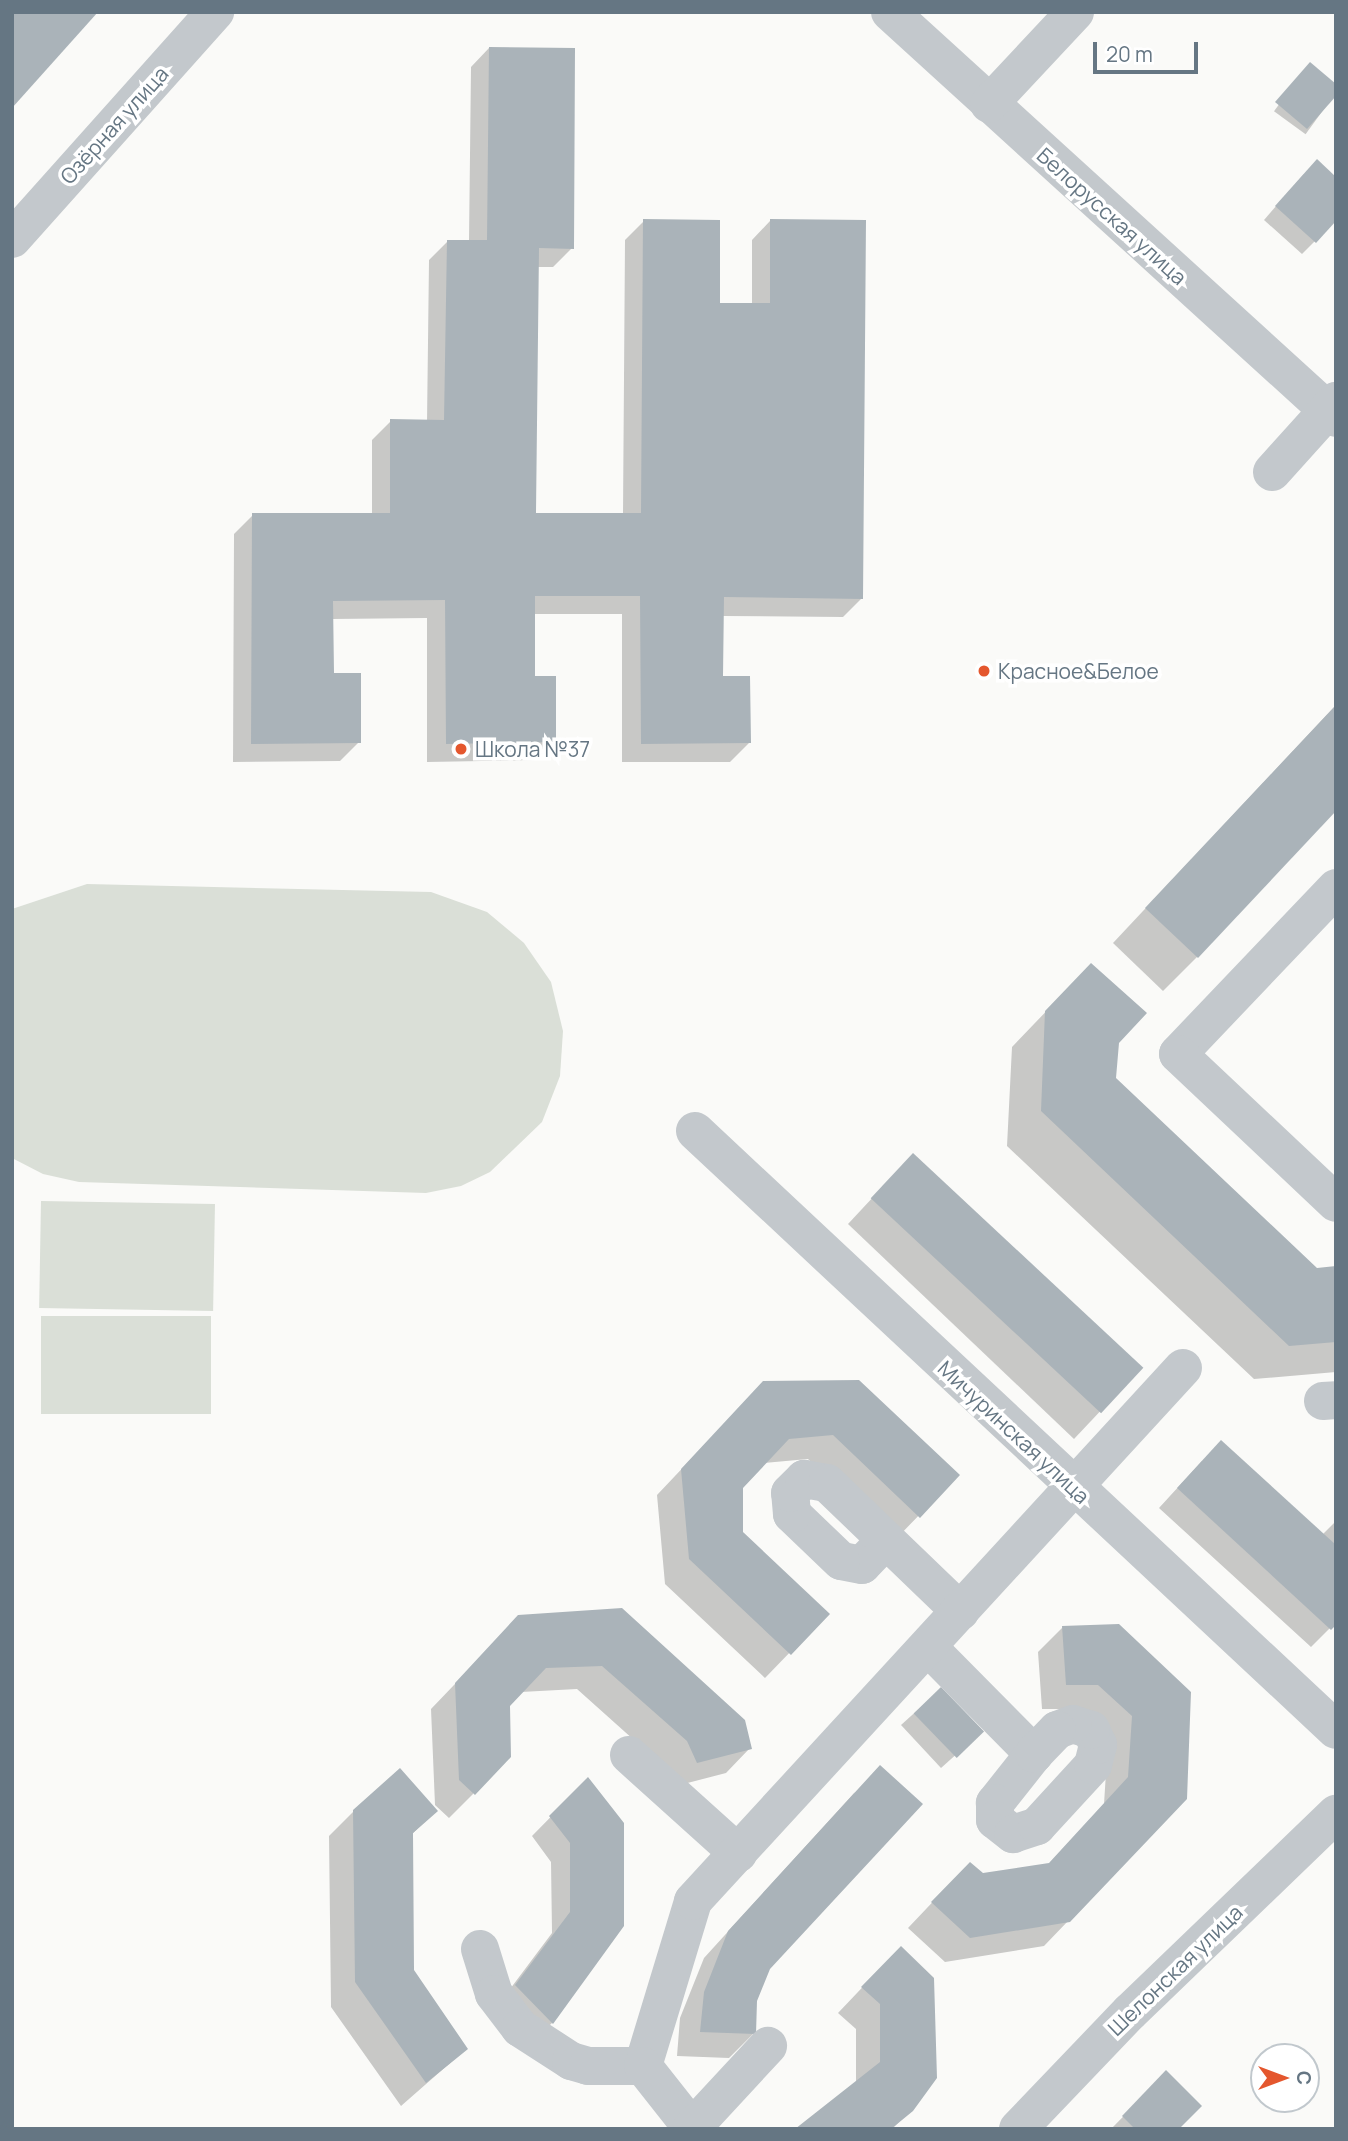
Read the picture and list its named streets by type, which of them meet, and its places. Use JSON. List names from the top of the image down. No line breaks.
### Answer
{"streets":{"street":["Озёрная улица","Белорусская улица","Мичуринская улица","Шелонская улица"]},"places":["Красное&Белое","Школа №37"],"scale_bar":"20 m","north":"right"}
